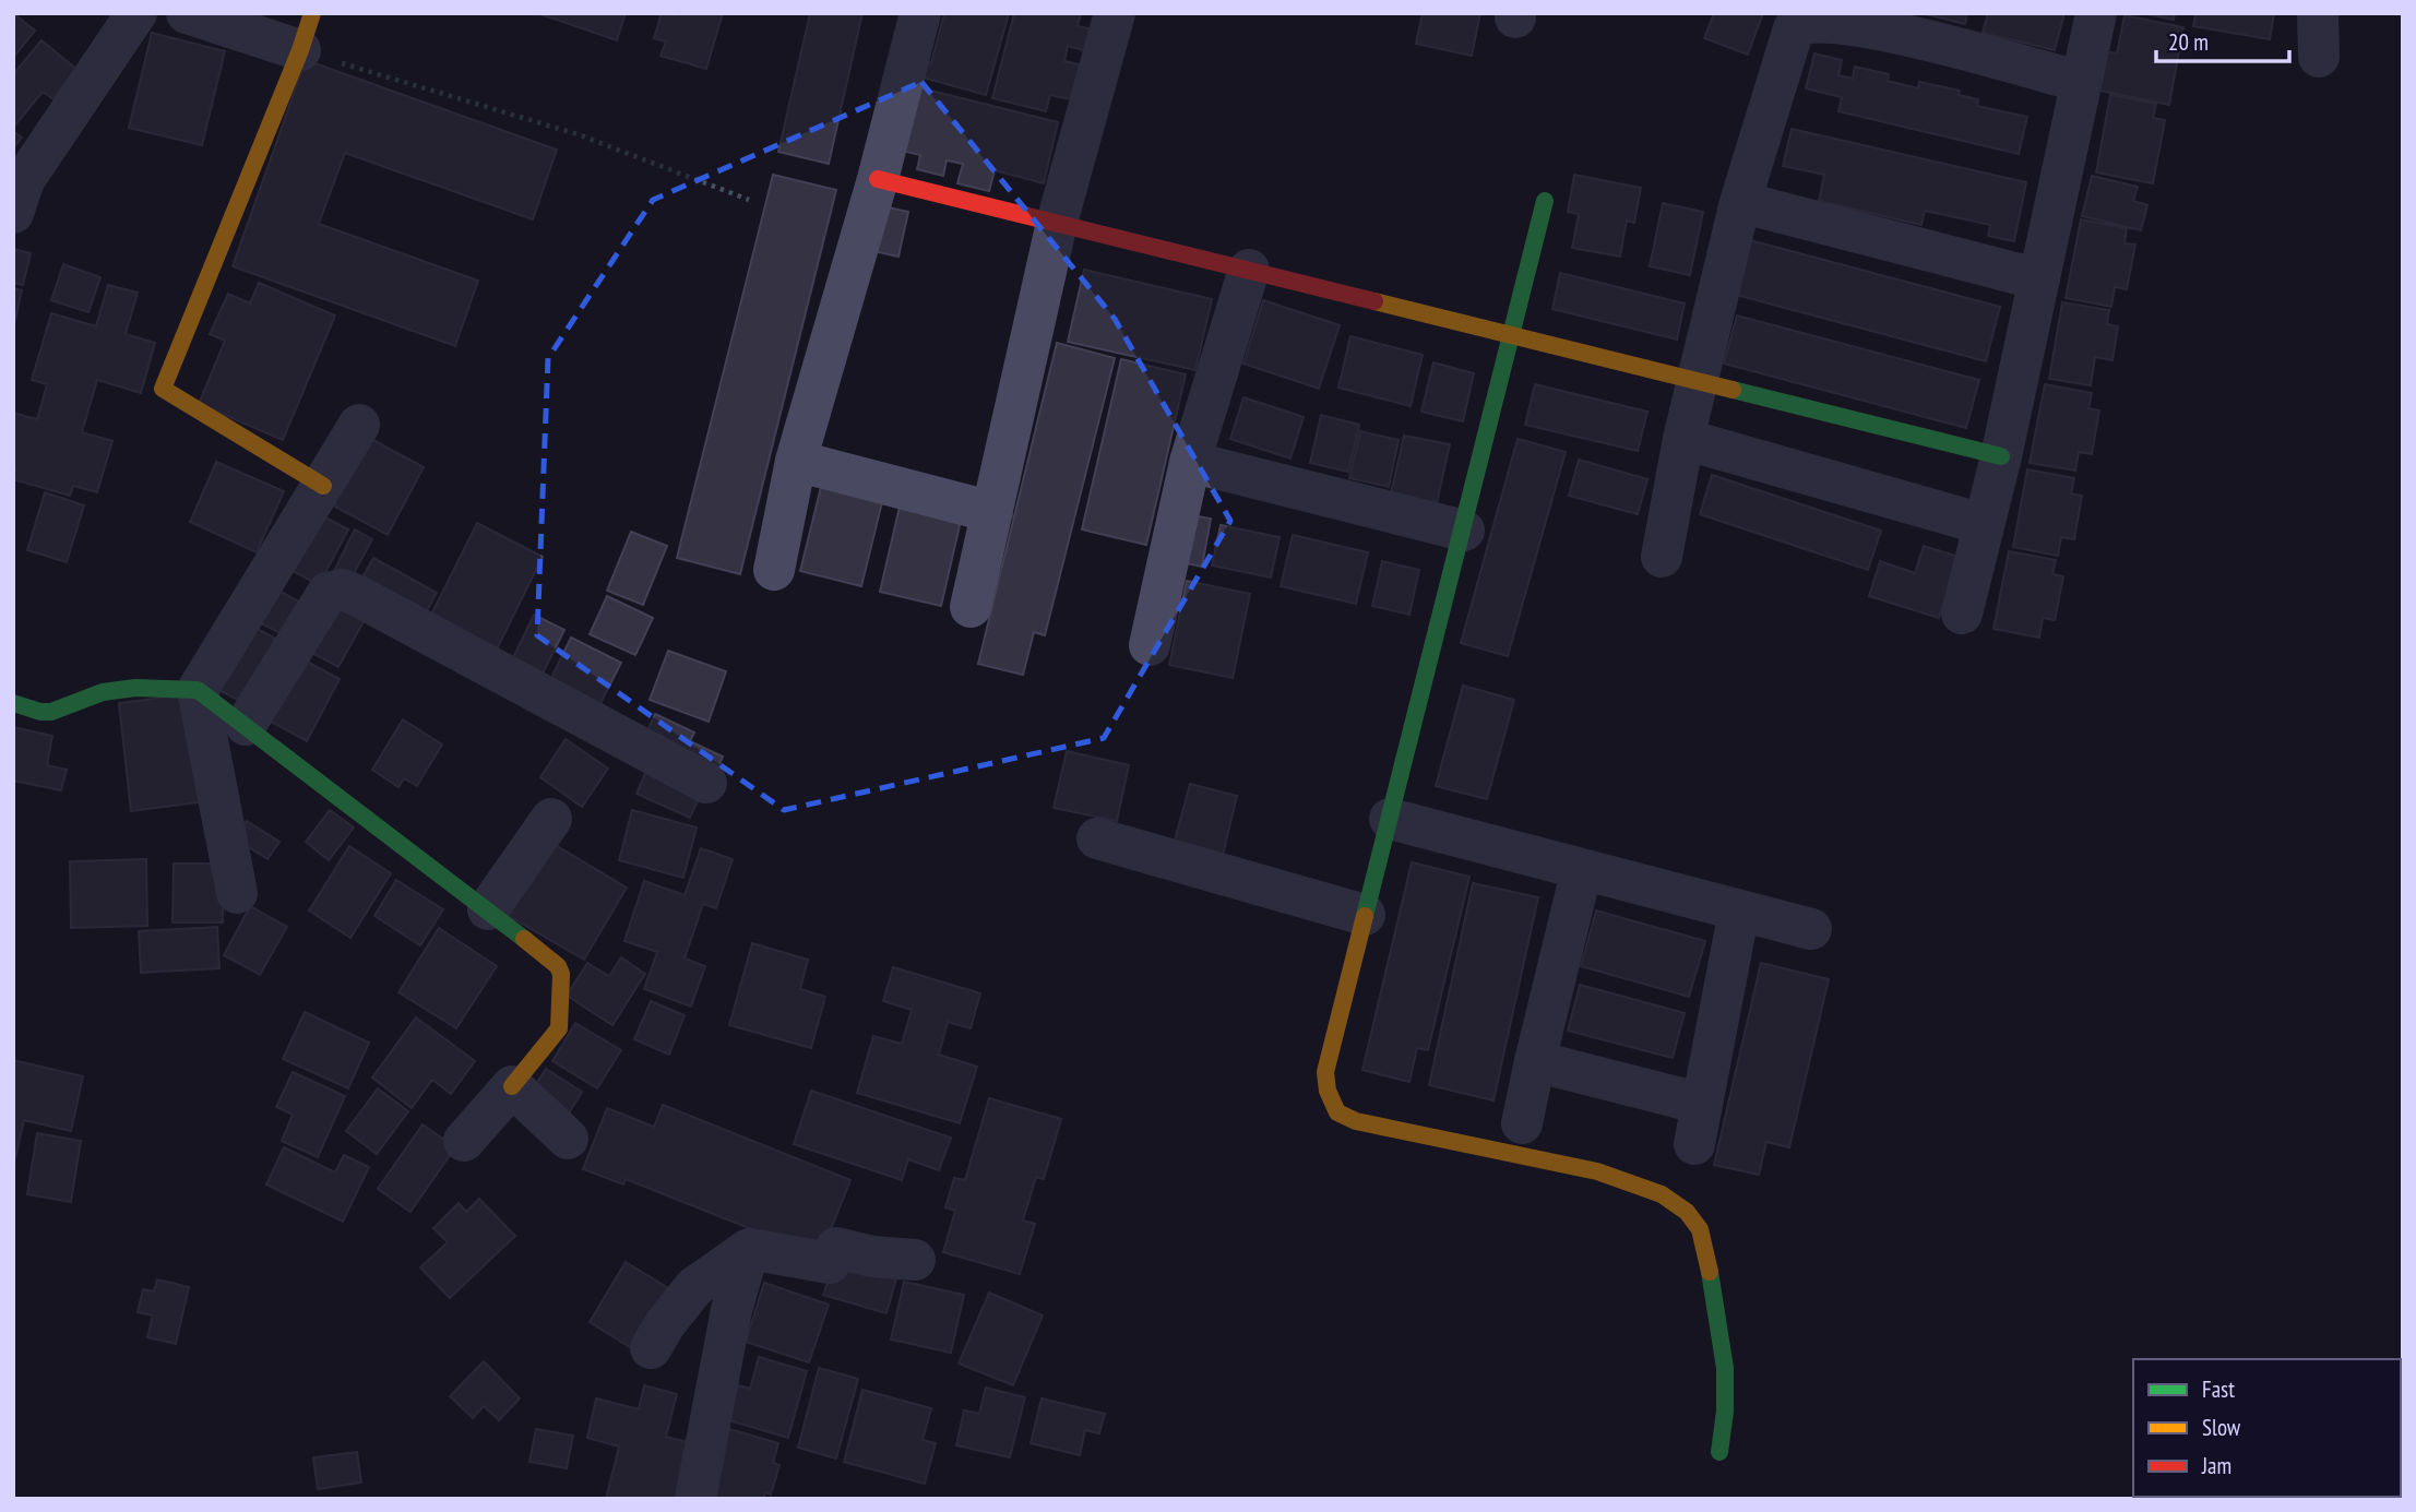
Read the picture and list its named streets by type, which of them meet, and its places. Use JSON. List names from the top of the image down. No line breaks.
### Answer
{"legend":["Fast","Slow","Jam"],"scale_bar":"20 m"}
